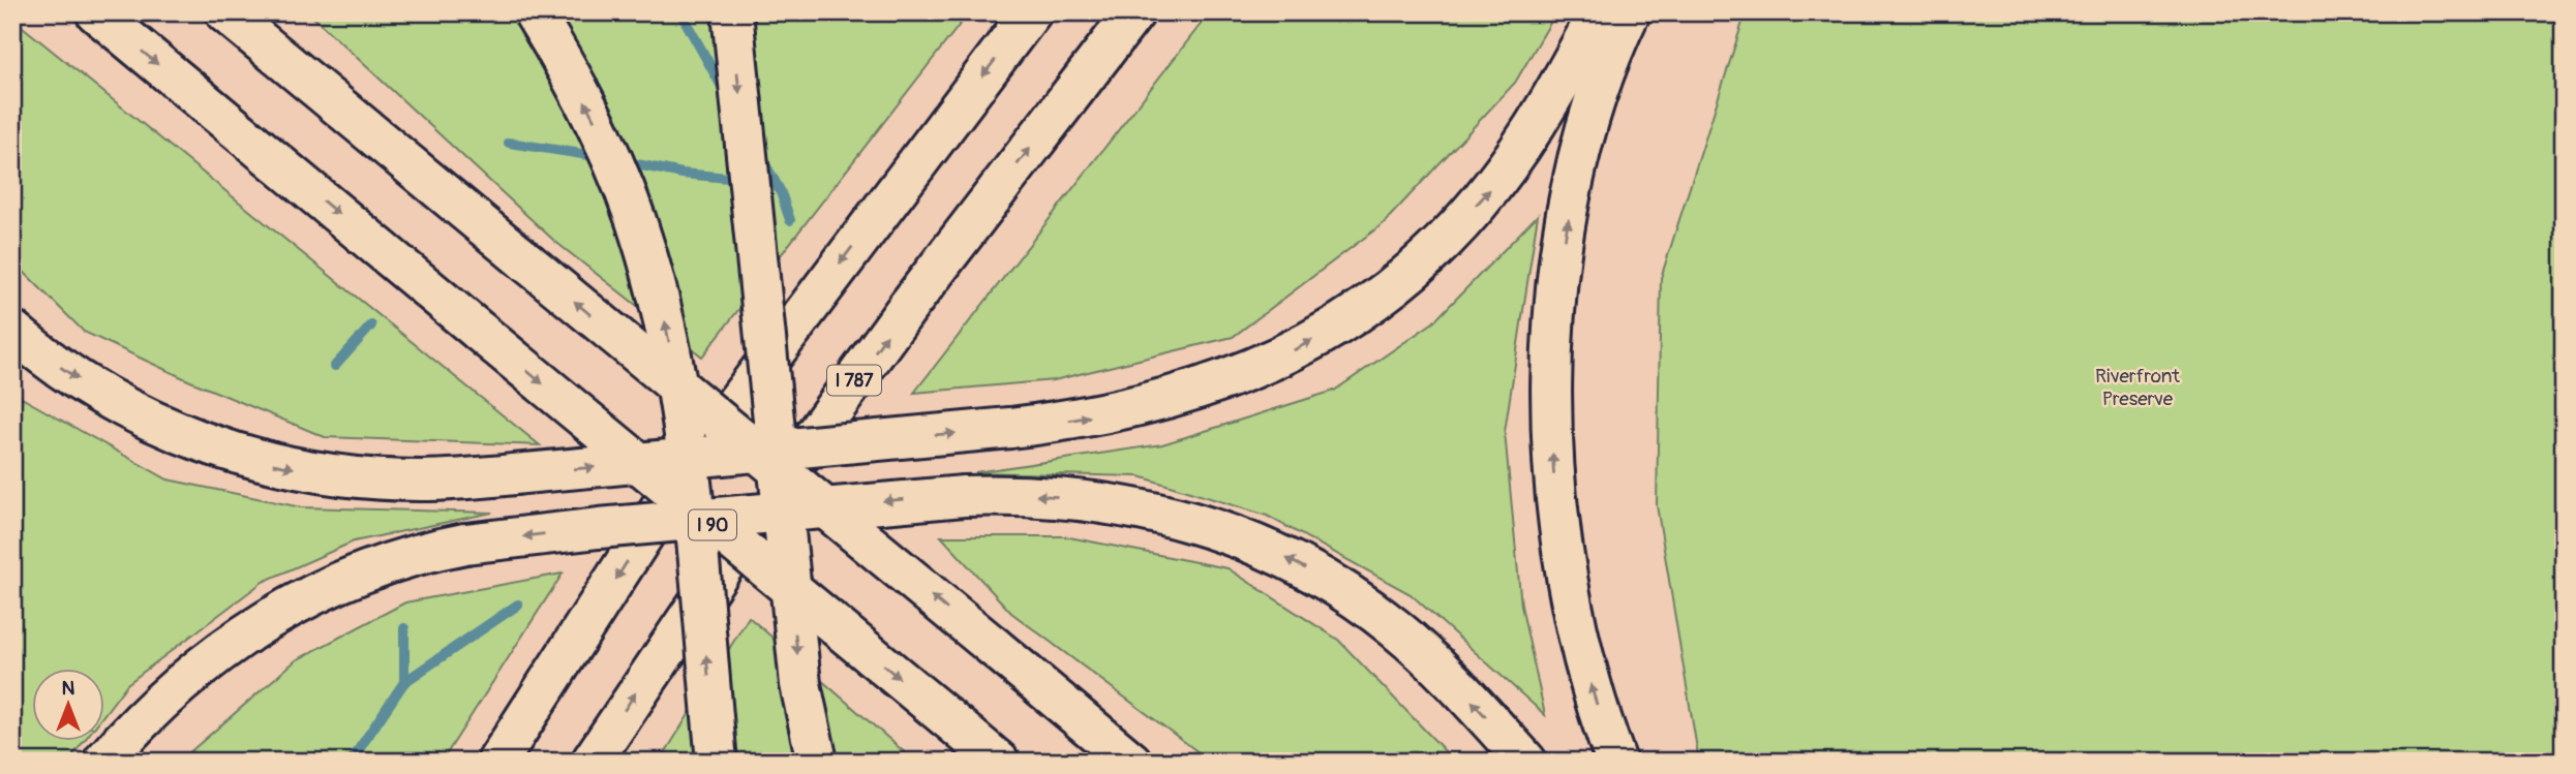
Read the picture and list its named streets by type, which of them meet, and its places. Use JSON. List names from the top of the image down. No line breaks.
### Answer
{"streets":{"highway":["I 787","I 90"]},"parks":["Riverfront Preserve"],"north":"top"}
